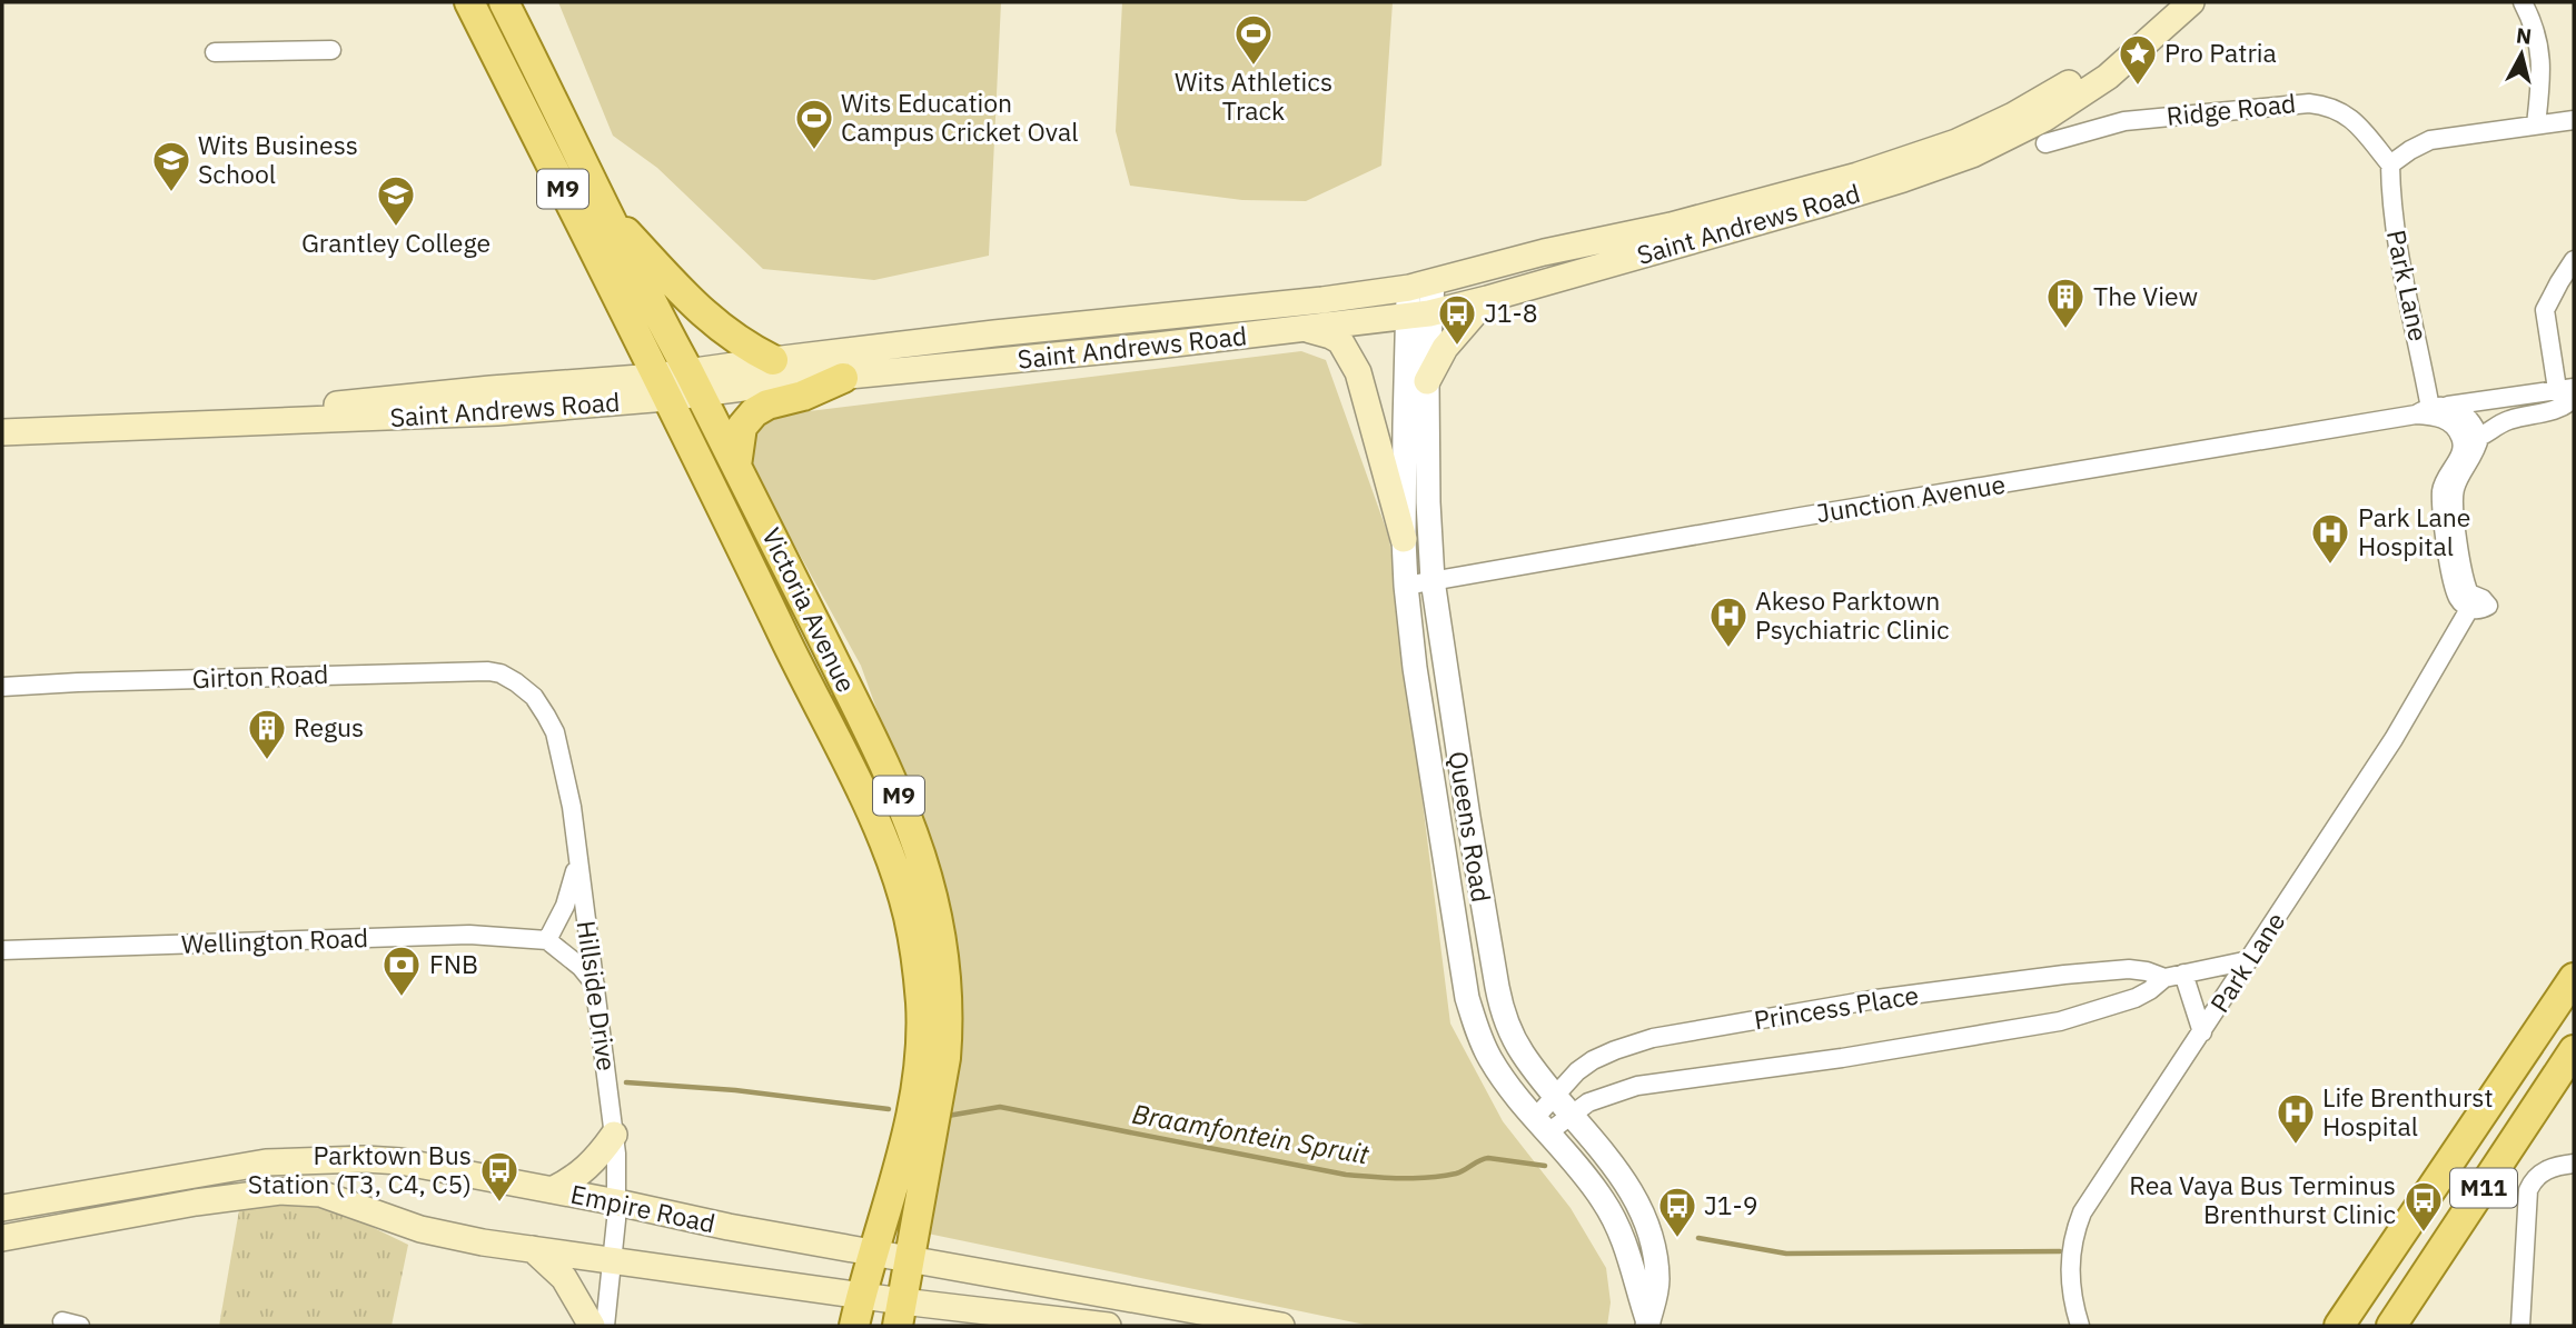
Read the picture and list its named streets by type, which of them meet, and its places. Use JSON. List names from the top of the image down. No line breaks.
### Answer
{"streets":{"main road":["M9","Saint Andrews Road","Victoria Avenue","M11","Empire Road"],"street":["Ridge Road","Park Lane","Junction Avenue","Girton Road","Queens Road","Wellington Road","Hillside Drive","Princess Place"]},"crossings":[["Ridge Road","Park Lane"],["M9","Victoria Avenue"],["M9","Empire Road"],["Saint Andrews Road","Victoria Avenue"],["Saint Andrews Road","Queens Road"],["Park Lane","Junction Avenue"],["Park Lane","Princess Place"],["Junction Avenue","Queens Road"],["Victoria Avenue","Empire Road"],["Girton Road","Hillside Drive"],["Queens Road","Princess Place"],["Hillside Drive","Empire Road"]],"water":["Braamfontein Spruit"],"places":{"sports":["Wits Athletics Track","Wits Education Campus Cricket Oval"],"place":["Pro Patria"],"school or university":["Wits Business School","Grantley College"],"building":["The View","Regus"],"bus stop":["J1-8","Parktown Bus Station (T3, C4, C5)","Rea Vaya Bus Terminus Brenthurst Clinic","J1-9"],"hospital":["Park Lane Hospital","Akeso Parktown Psychiatric Clinic","Life Brenthurst Hospital"],"bank":["FNB"]},"north":"top"}
